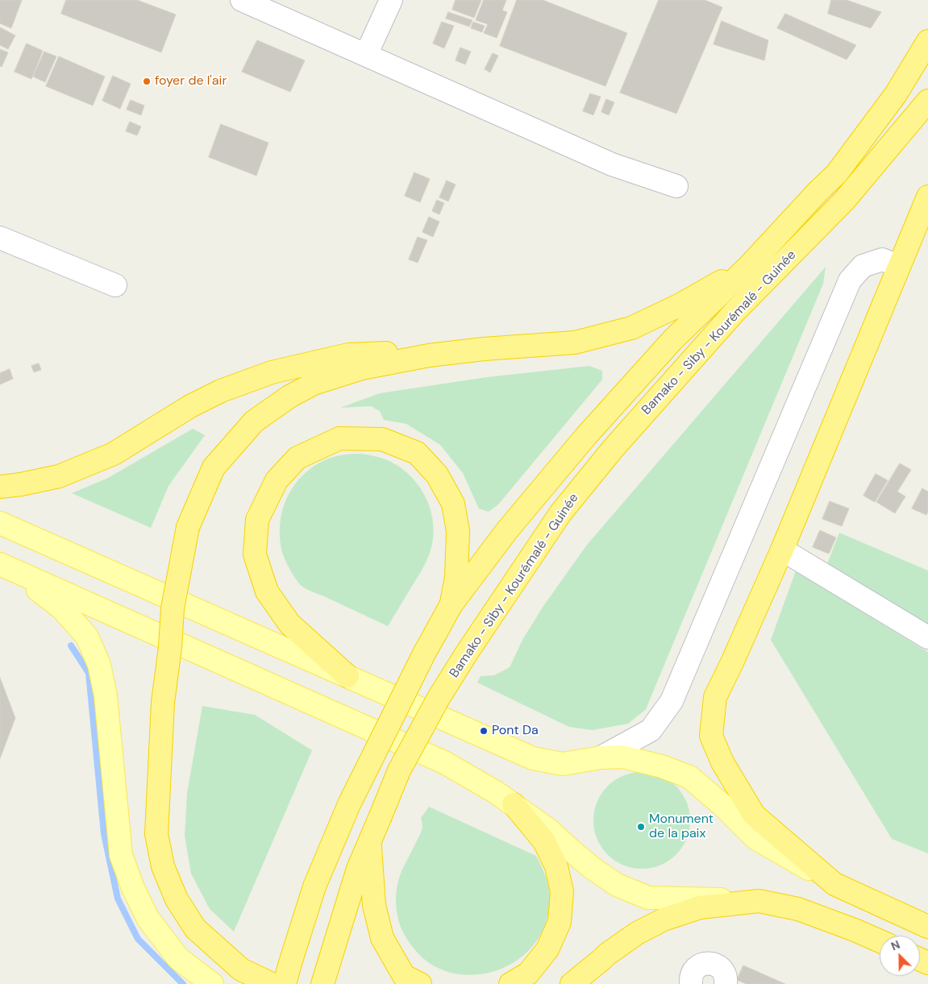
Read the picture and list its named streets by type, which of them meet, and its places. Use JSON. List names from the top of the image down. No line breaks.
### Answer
{"streets":{"highway":["Bamako - Siby - Kourémalé - Guinée"]},"places":["foyer de l'air","Pont Da","Monument de la paix"],"north":"top left"}
